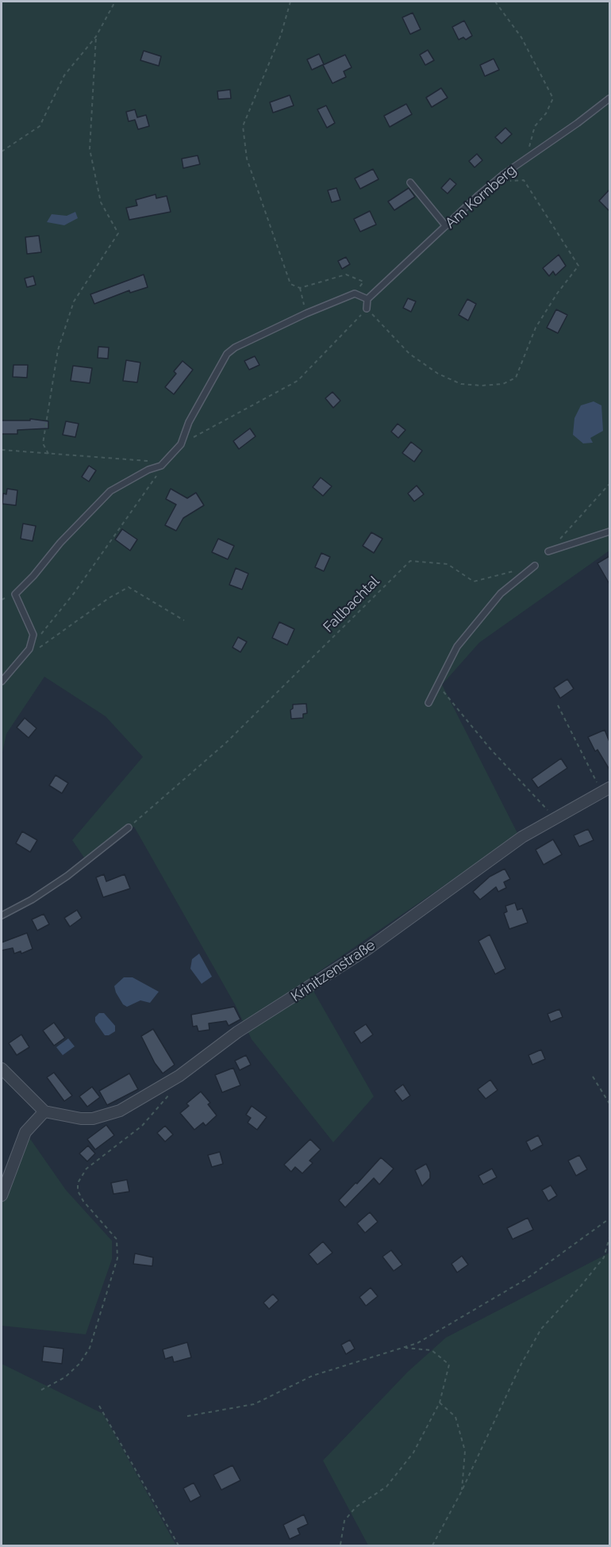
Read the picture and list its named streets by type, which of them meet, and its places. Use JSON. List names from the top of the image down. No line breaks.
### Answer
{"streets":{"street":["Krinitzenstraße"],"lane":["Am Kornberg"],"path":["Fallbachtal"]}}
